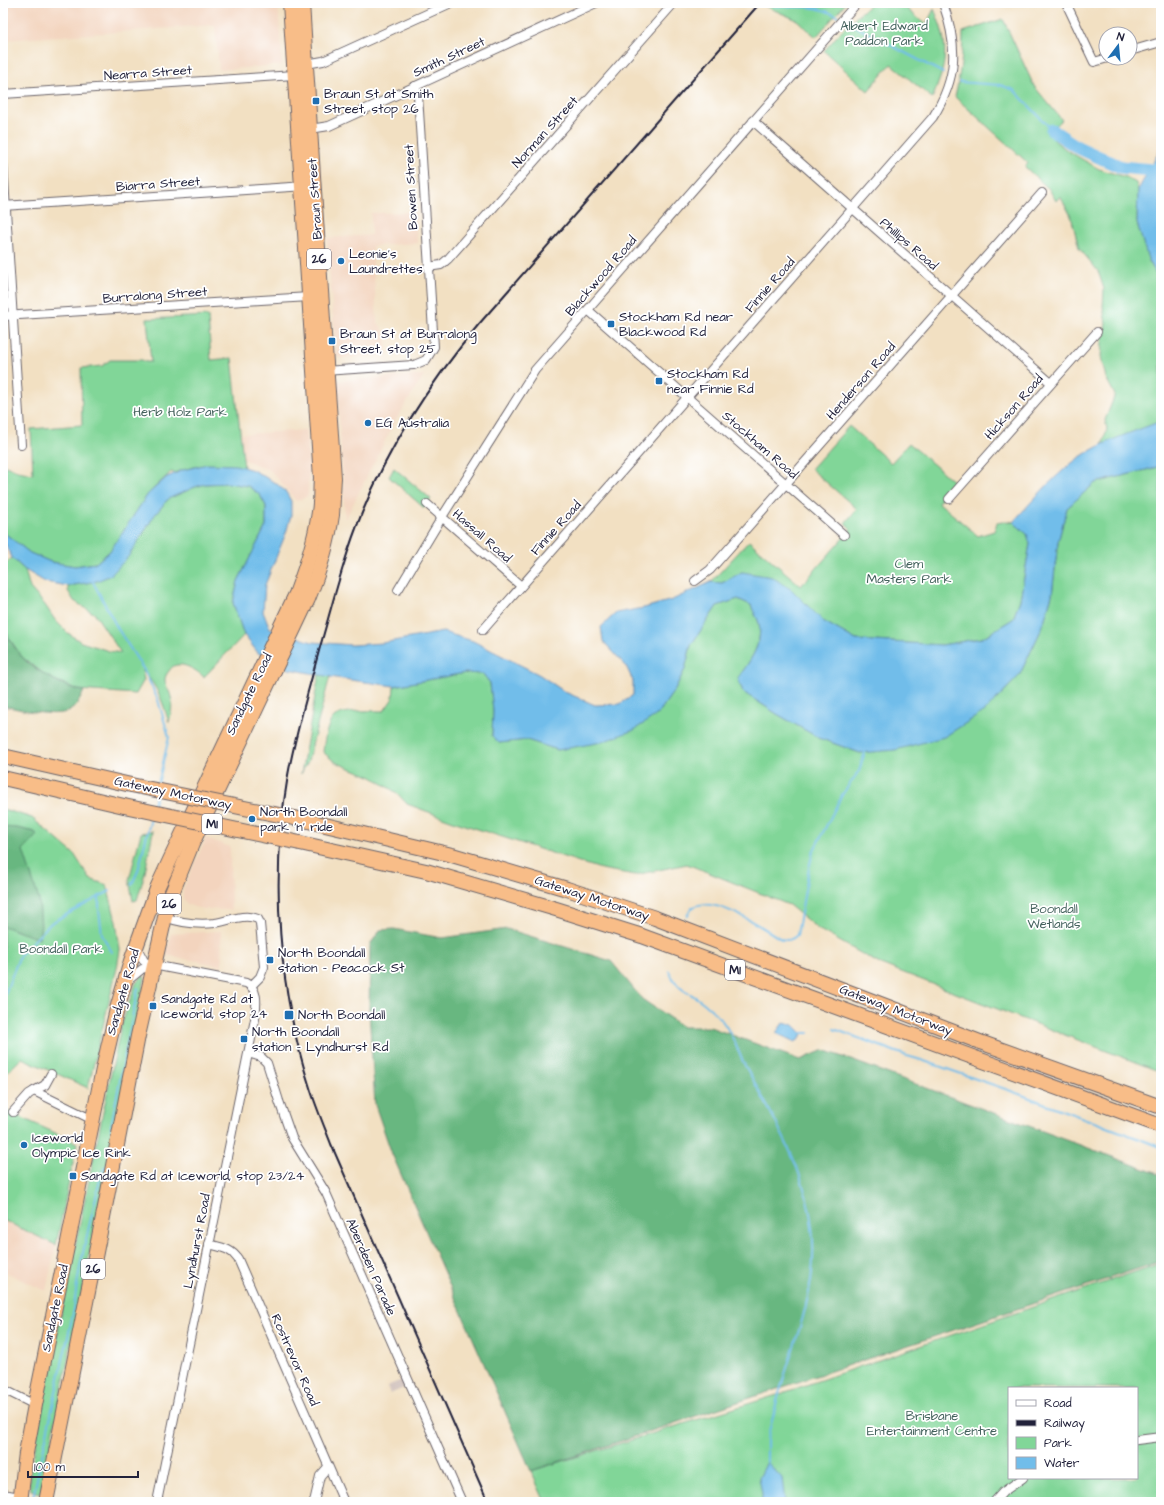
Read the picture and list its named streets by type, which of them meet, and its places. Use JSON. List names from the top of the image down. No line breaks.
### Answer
{"streets":{"highway":["Braun Street","26","Sandgate Road","Gateway Motorway","M1"],"street":["Smith Street","Nearra Street","Norman Street","Biarra Street","Bowen Street","Phillips Road","Blackwood Road","Finnie Road","Burralong Street","Henderson Road","Hickson Road","Stockham Road","Hassall Road","Lyndhurst Road","Aberdeen Parade","Rostrevor Road"]},"crossings":[["Smith Street","Bowen Street"],["Smith Street","Braun Street"],["Nearra Street","Braun Street"],["Norman Street","Bowen Street"],["Biarra Street","Braun Street"],["Bowen Street","Braun Street"],["Braun Street","Burralong Street"],["Braun Street","Sandgate Road"],["Phillips Road","Blackwood Road"],["Phillips Road","Finnie Road"],["Phillips Road","Henderson Road"],["Phillips Road","Hickson Road"],["Blackwood Road","Stockham Road"],["Blackwood Road","Hassall Road"],["Finnie Road","Stockham Road"],["Finnie Road","Hassall Road"],["Henderson Road","Stockham Road"],["Lyndhurst Road","Aberdeen Parade"],["Lyndhurst Road","Rostrevor Road"]],"parks":["Albert Edward Paddon Park","Herb Holz Park","Clem Masters Park","Boondall Wetlands","Boondall Park","Brisbane Entertainment Centre"],"places":{"transit":["Braun St at Smith Street, stop 26","Stockham Rd near Blackwood Rd","Braun St at Burralong Street, stop 25","Stockham Rd near Finnie Rd","North Boondall station - Peacock St","Sandgate Rd at Iceworld, stop 24","North Boondall","North Boondall station - Lyndhurst Rd","Sandgate Rd at Iceworld, stop 23/24"],"other":["Leonie's Laundrettes","EG Australia","North Boondall park 'n' ride","Iceworld Olympic Ice Rink"]},"legend":["Road","Railway","Park","Water"],"scale_bar":"100 m","north":"top"}
